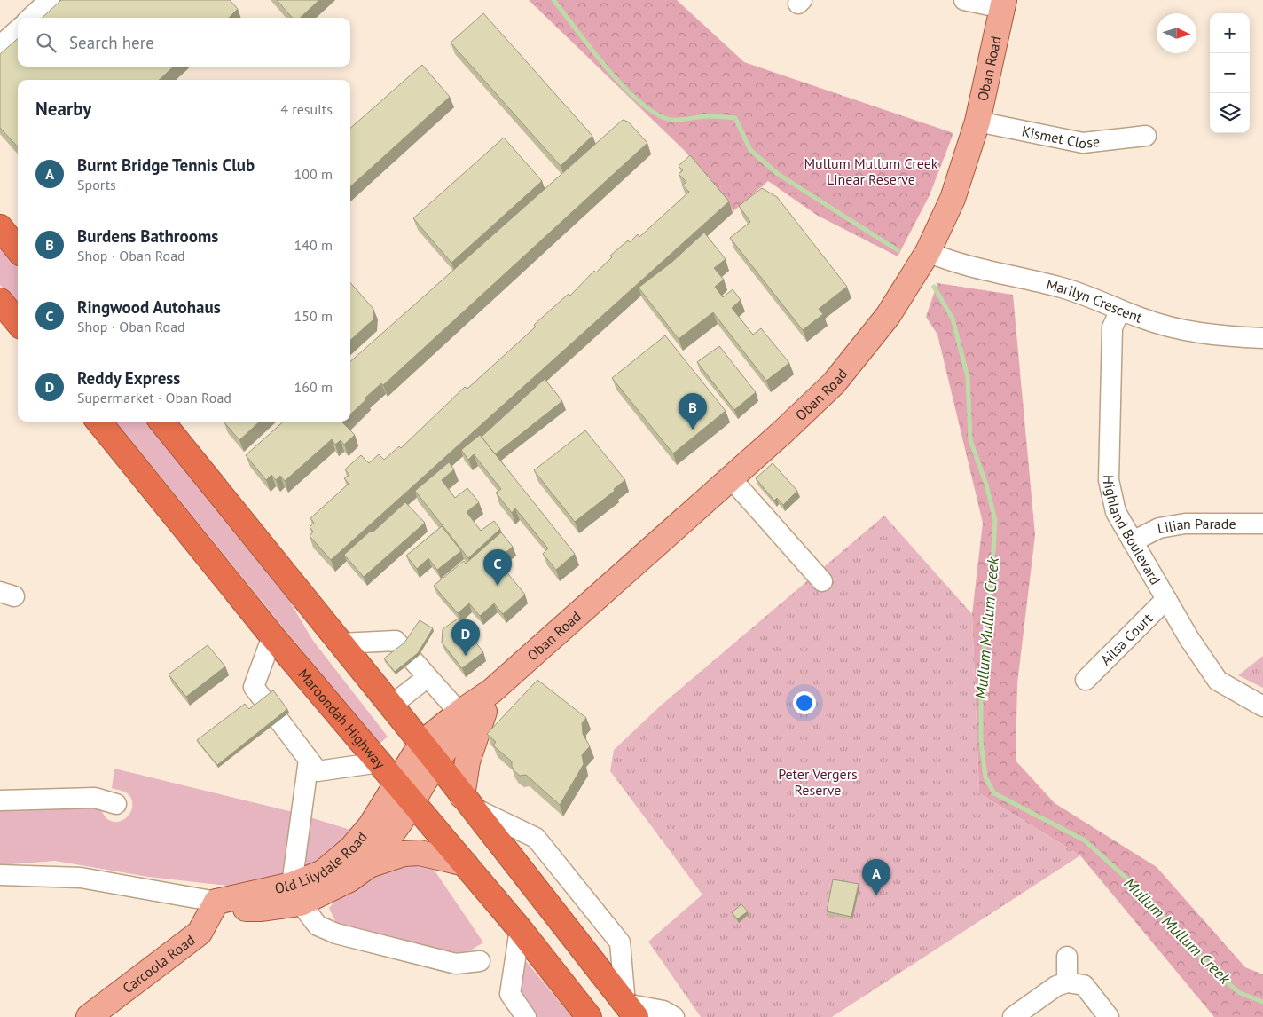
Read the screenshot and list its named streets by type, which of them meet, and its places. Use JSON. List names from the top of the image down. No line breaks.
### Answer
{"streets":{"highway":["Maroondah Highway"],"main road":["Oban Road","Old Lilydale Road","Carcoola Road"],"street":["Kismet Close","Marilyn Crescent","Lilian Parade","Highland Boulevard","Ailsa Court"]},"crossings":[["Oban Road","Kismet Close"],["Oban Road","Marilyn Crescent"],["Oban Road","Maroondah Highway"],["Oban Road","Old Lilydale Road"],["Marilyn Crescent","Highland Boulevard"],["Lilian Parade","Highland Boulevard"],["Highland Boulevard","Ailsa Court"],["Maroondah Highway","Old Lilydale Road"],["Old Lilydale Road","Carcoola Road"]],"water":["Mullum Mullum Creek"],"parks":["Mullum Mullum Creek Linear Reserve","Peter Vergers Reserve"],"north":"right","page":{"map_buttons":["+","−"],"search":"Search here","heading":["Nearby","4 results"],"list":[{"mark":"A","name":"Burnt Bridge Tennis Club","note":"Sports","value":"100 m"},{"mark":"B","name":"Burdens Bathrooms","note":"Shop · Oban Road","value":"140 m"},{"mark":"C","name":"Ringwood Autohaus","note":"Shop · Oban Road","value":"150 m"},{"mark":"D","name":"Reddy Express","note":"Supermarket · Oban Road","value":"160 m"}],"pins":["B","C","D","A"]}}
